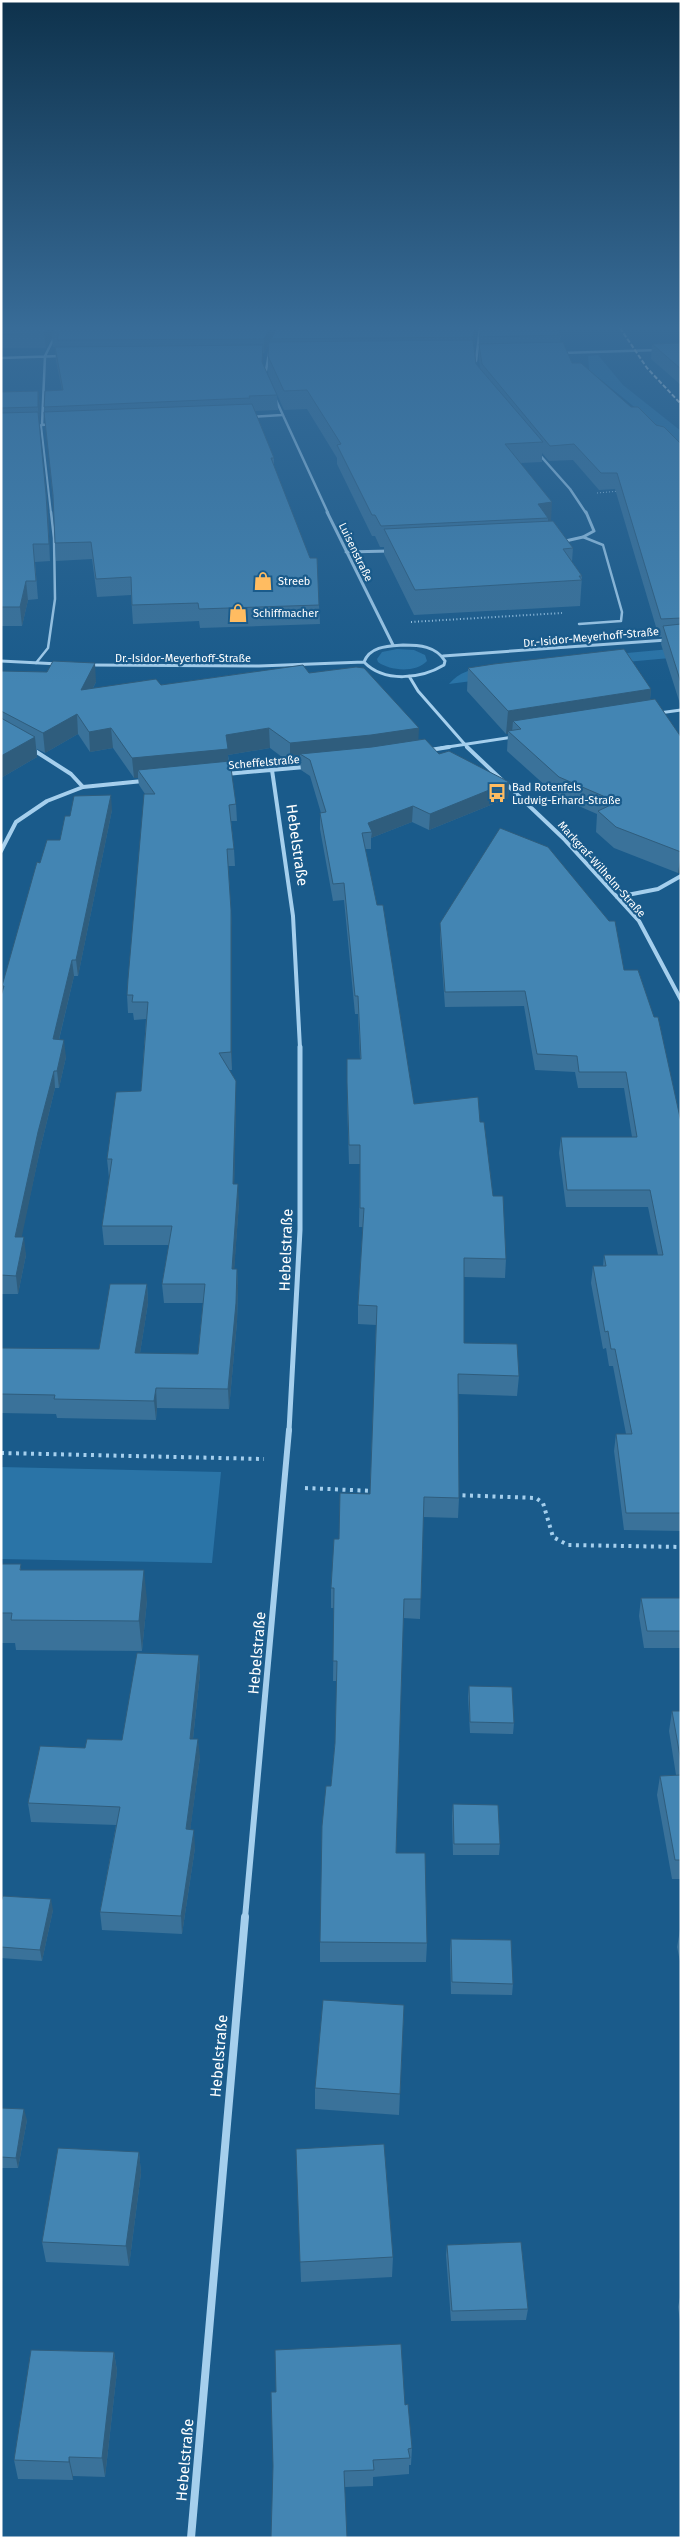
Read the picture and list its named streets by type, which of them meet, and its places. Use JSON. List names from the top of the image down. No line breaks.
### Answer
{"streets":{"street":["Luisenstraße","Dr.-Isidor-Meyerhoff-Straße","Scheffelstraße","Hebelstraße","Markgraf-Wilhelm-Straße"]},"crossings":[["Luisenstraße","Dr.-Isidor-Meyerhoff-Straße"],["Scheffelstraße","Hebelstraße"]],"places":{"shop":["Streeb","Schiffmacher"],"bus stop":["Bad Rotenfels Ludwig-Erhard-Straße"]}}
